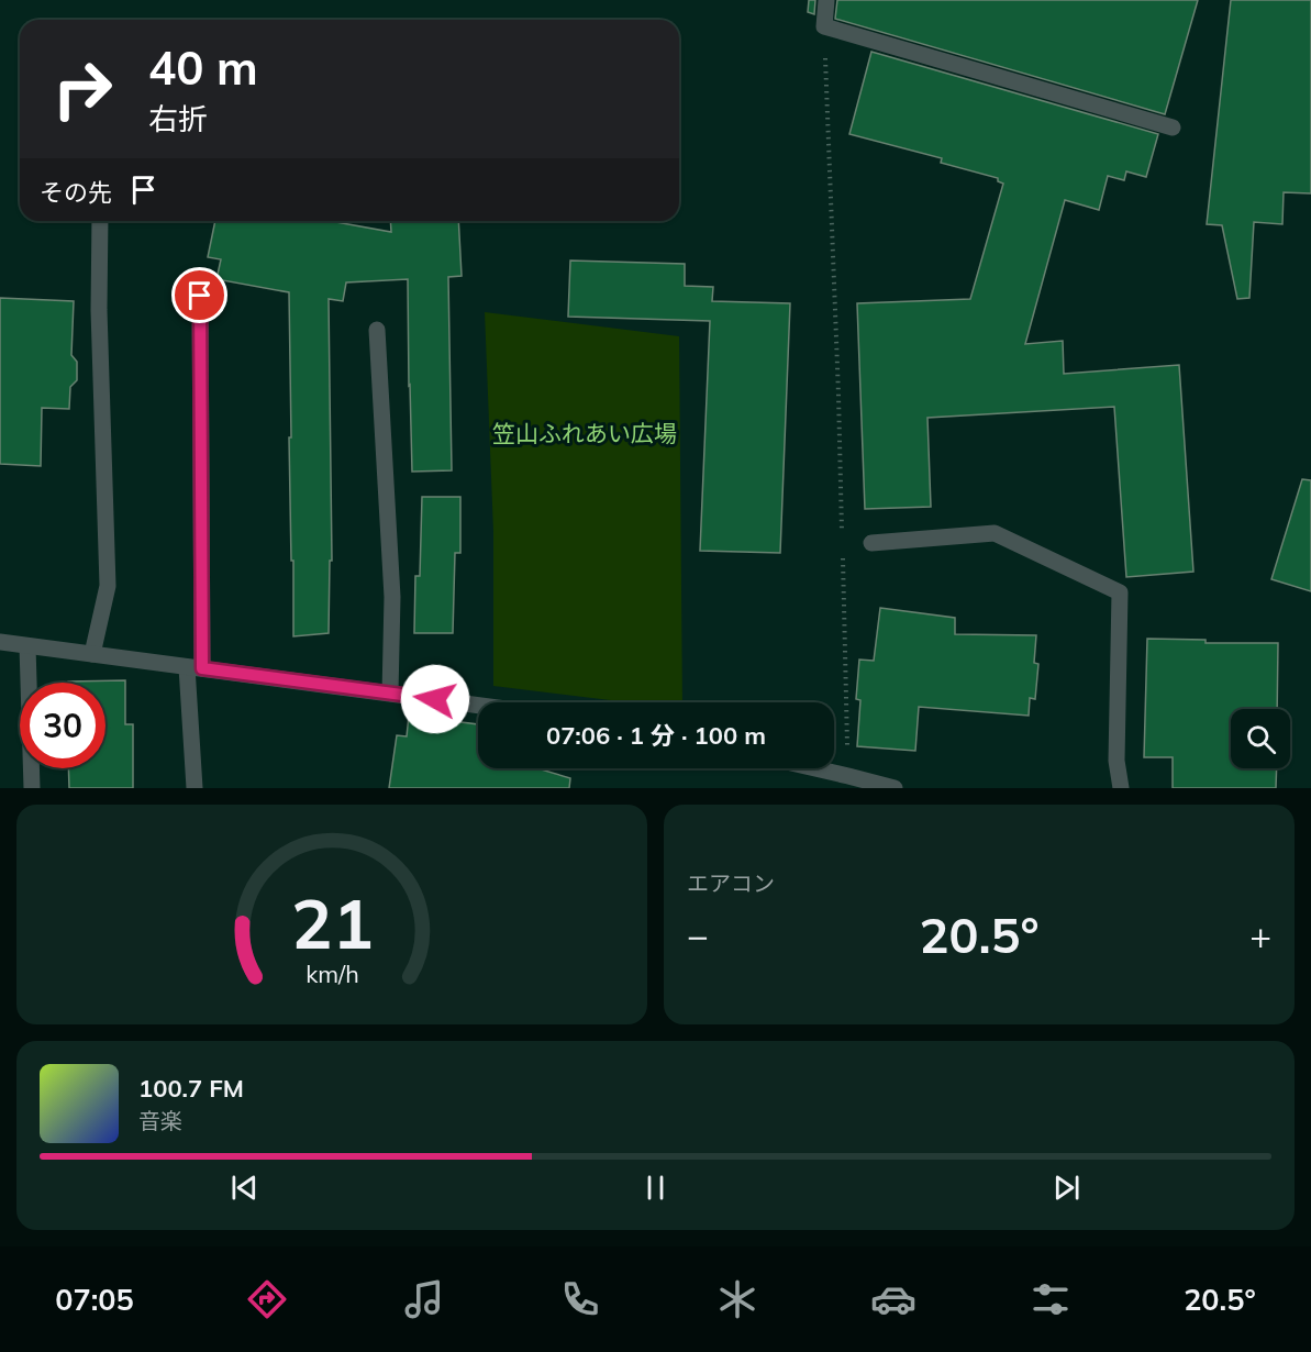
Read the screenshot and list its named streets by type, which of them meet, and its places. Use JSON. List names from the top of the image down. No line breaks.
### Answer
{"parks":["笠山ふれあい広場"],"page":{"turn":["40 m","右折"],"then":"その先","limit":"30","trip":"07:06 · 1 分 · 100 m","tile":"エアコン","heat":["−","20.5°","+"],"song":["100.7 FM","音楽"],"tabs":["07:05","20.5°"],"gauge":["21","km/h"]}}
